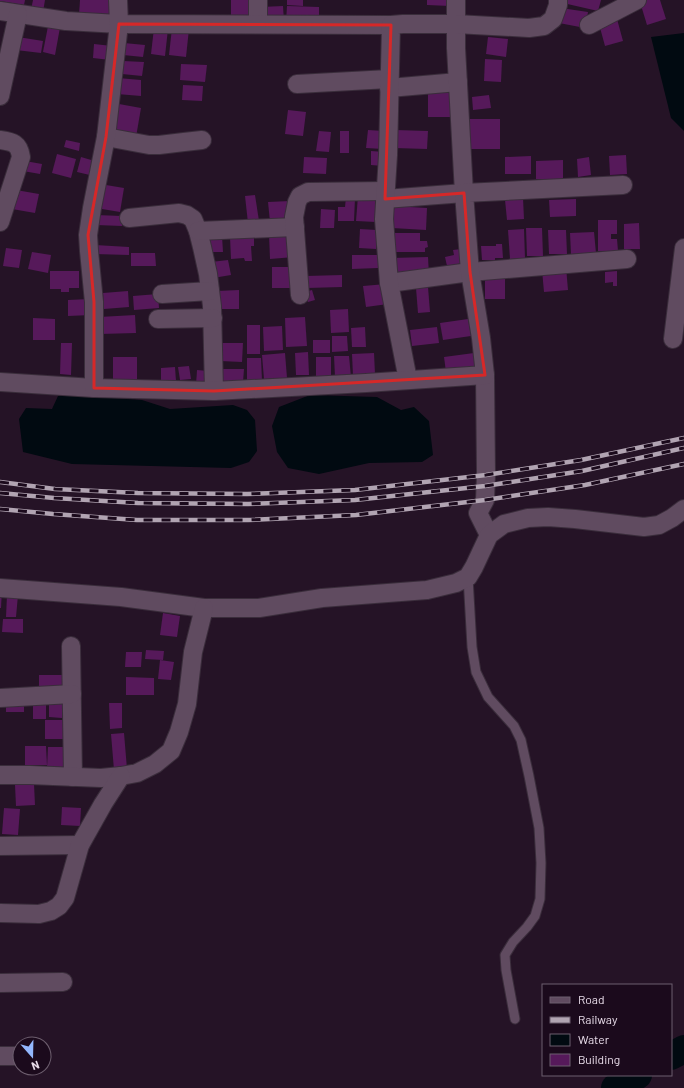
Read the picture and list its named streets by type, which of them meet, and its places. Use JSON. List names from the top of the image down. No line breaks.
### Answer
{"legend":["Road","Railway","Water","Building"],"north":"bottom"}
